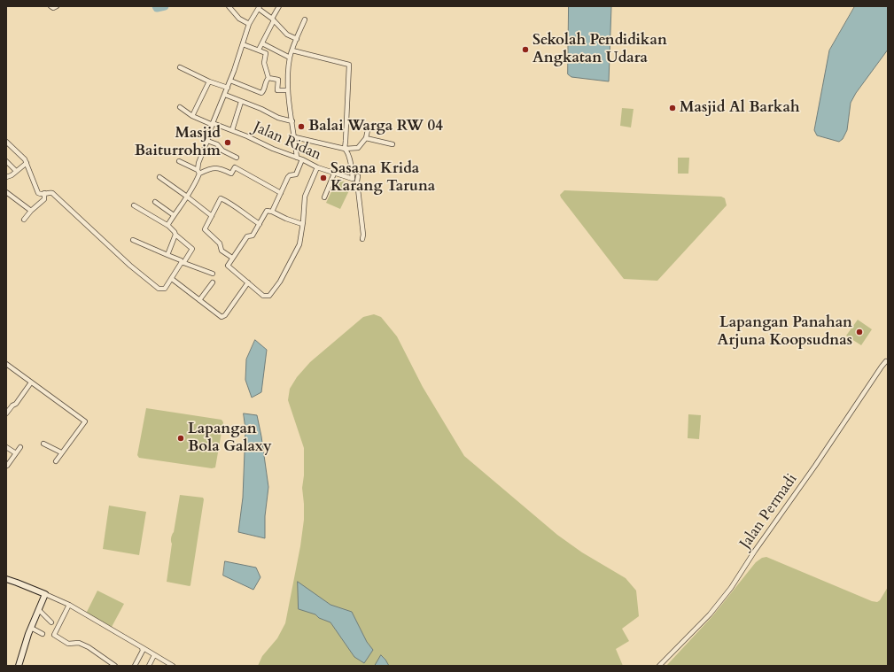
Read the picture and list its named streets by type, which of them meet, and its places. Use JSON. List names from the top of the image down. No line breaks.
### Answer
{"streets":{"street":["Jalan Ridan","Jalan Permadi"]},"places":["Sekolah Pendidikan Angkatan Udara","Masjid Al Barkah","Balai Warga RW 04","Masjid Baiturrohim","Sasana Krida Karang Taruna","Lapangan Panahan Arjuna Koopsudnas","Lapangan Bola Galaxy"]}
